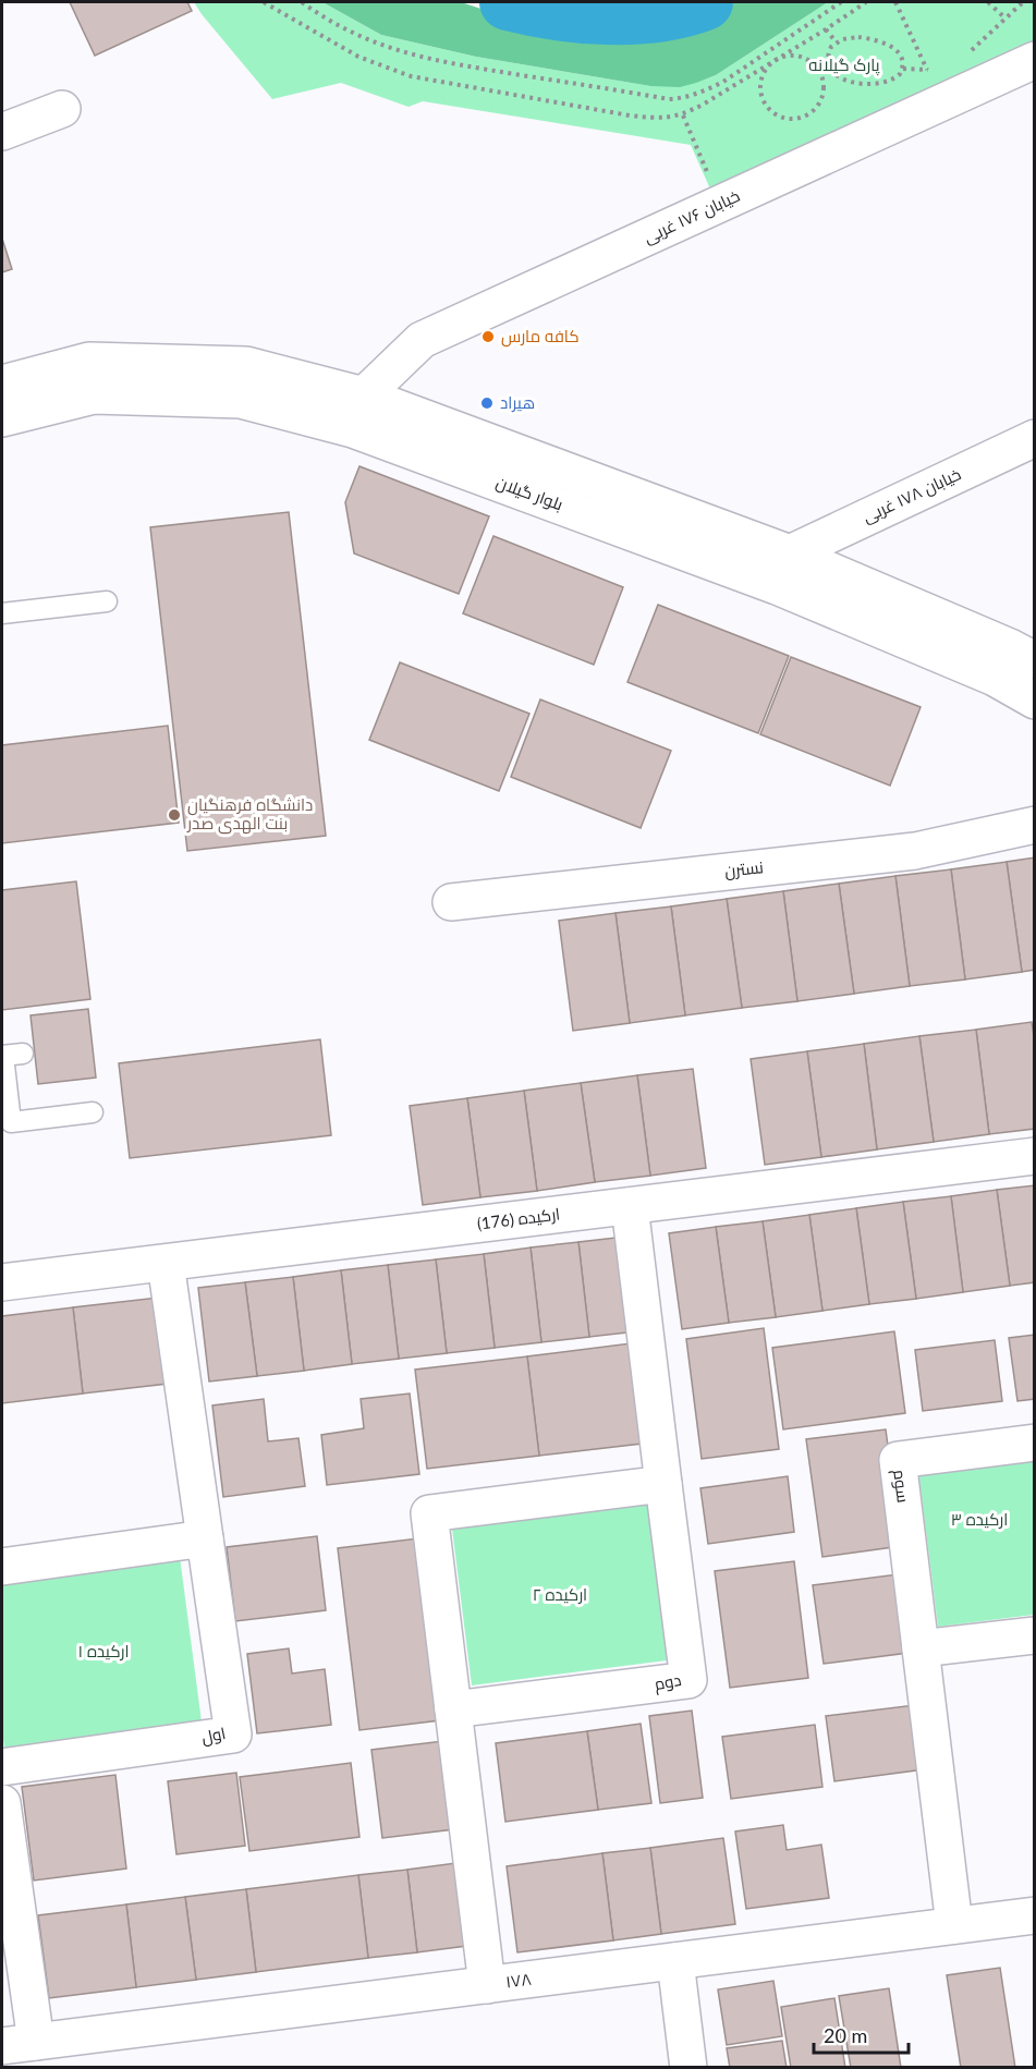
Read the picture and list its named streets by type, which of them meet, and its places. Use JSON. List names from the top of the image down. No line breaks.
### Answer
{"streets":{"street":["خیابان ۱۷۶ غربی","بلوار گیلان","خیابان ۱۷۸ غربی","نسترن","ارکیده (176)","سوم","دوم","اول","۱۷۸"]},"crossings":[["خیابان ۱۷۶ غربی","بلوار گیلان"],["بلوار گیلان","خیابان ۱۷۸ غربی"],["ارکیده (176)","دوم"],["ارکیده (176)","اول"],["سوم","۱۷۸"]],"parks":["پارک گیلانه","ارکیده ۳","ارکیده ۲","ارکیده ۱"],"places":["کافه مارس","هیراد","دانشگاه فرهنگیان بنت الهدی صدر"],"scale_bar":"20 m"}
